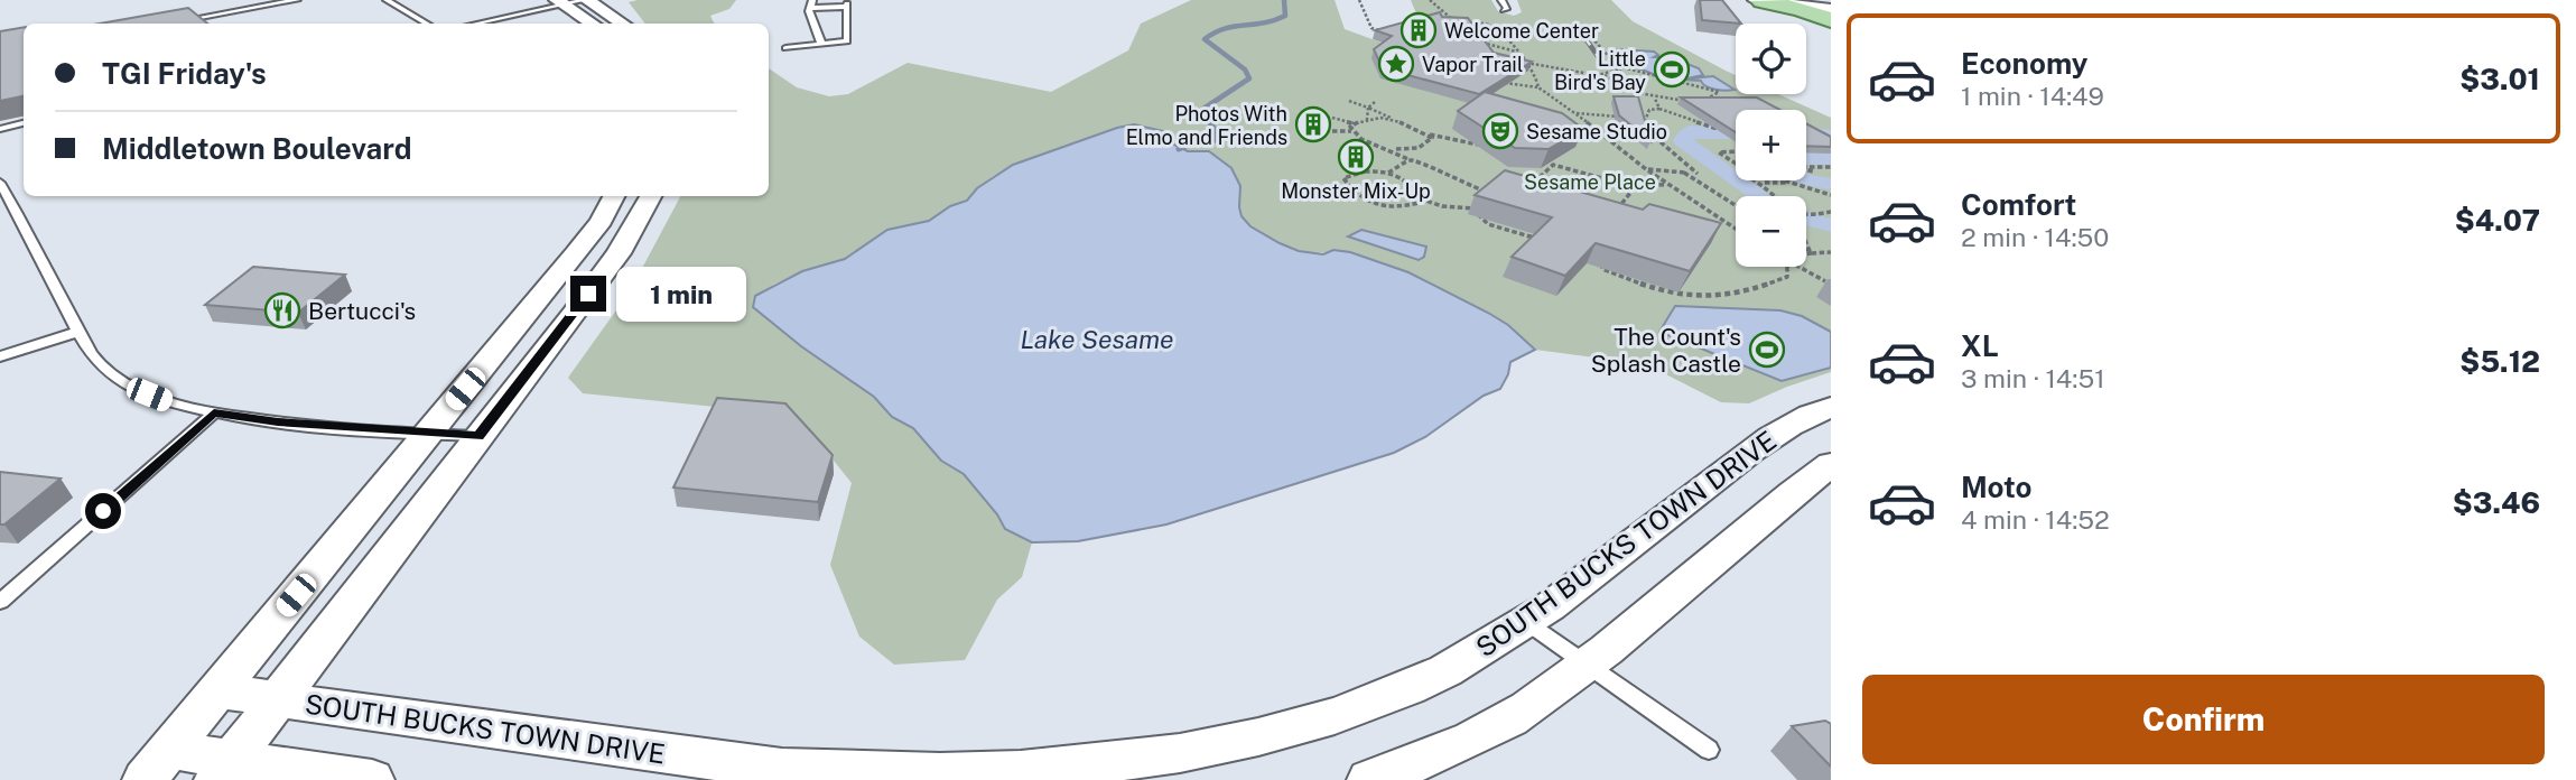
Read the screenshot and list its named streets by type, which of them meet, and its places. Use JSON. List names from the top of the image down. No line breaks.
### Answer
{"streets":{"street":["SOUTH BUCKS TOWN DRIVE"]},"water":["Lake Sesame"],"parks":["Sesame Place"],"places":{"building":["Welcome Center","Photos With Elmo and Friends","Monster Mix-Up"],"place":["Vapor Trail"],"sports":["Little Bird's Bay","The Count's Splash Castle"],"theatre":["Sesame Studio"],"restaurant":["Bertucci's"]},"page":{"list":[{"name":"Economy","note":"1 min · 14:49","value":"$3.01"},{"name":"Comfort","note":"2 min · 14:50","value":"$4.07"},{"name":"XL","note":"3 min · 14:51","value":"$5.12"},{"name":"Moto","note":"4 min · 14:52","value":"$3.46"}],"map_buttons":["+","−"],"banner":["TGI Friday's","Middletown Boulevard"],"bubble":"1 min","buttons":"Confirm"}}
